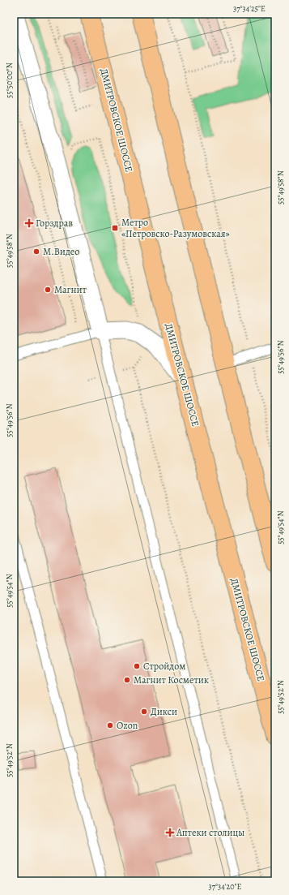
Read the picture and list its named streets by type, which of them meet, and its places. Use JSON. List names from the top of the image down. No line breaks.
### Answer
{"streets":{"main road":["ДМИТРОВСКОЕ ШОССЕ"]},"places":{"health":["Горздрав","Аптеки столицы"],"transit":["Метро «Петровско-Разумовская»"],"other":["М.Видео","Магнит","Стройдом","Магнит Косметик","Дикси","Ozon"]},"coordinates":["37°34'25\"E","55°50'00\"N","55°49'58\"N","55°49'56\"N","55°49'54\"N","55°49'52\"N","37°34'20\"E"]}
